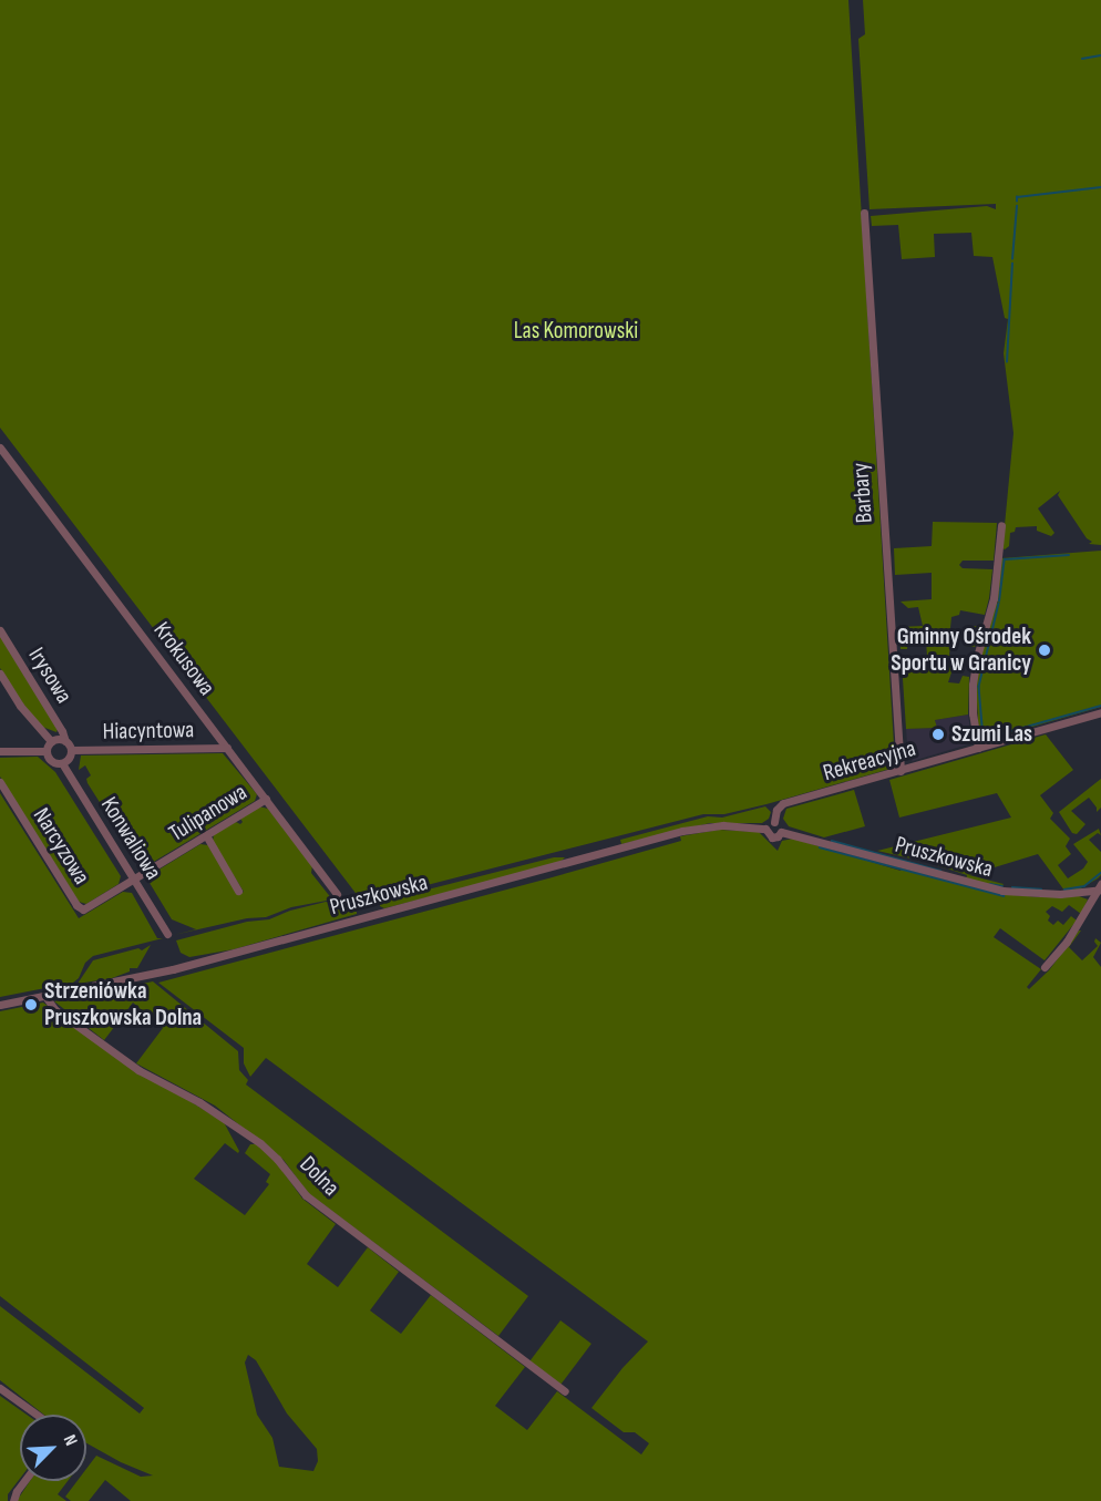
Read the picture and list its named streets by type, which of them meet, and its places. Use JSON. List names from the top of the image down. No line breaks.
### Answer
{"streets":{"street":["Barbary","Krokusowa","Irysowa","Hiacyntowa","Rekreacyjna","Tulipanowa","Konwaliowa","Narcyzowa","Pruszkowska","Dolna"]},"crossings":[["Barbary","Rekreacyjna"],["Krokusowa","Hiacyntowa"],["Krokusowa","Tulipanowa"],["Irysowa","Hiacyntowa"],["Irysowa","Konwaliowa"],["Hiacyntowa","Konwaliowa"],["Tulipanowa","Konwaliowa"],["Tulipanowa","Narcyzowa"],["Konwaliowa","Narcyzowa"],["Pruszkowska","Dolna"]],"parks":["Las Komorowski"],"places":["Gminny Ośrodek Sportu w Granicy","Szumi Las","Strzeniówka Pruszkowska Dolna"],"north":"top right"}
